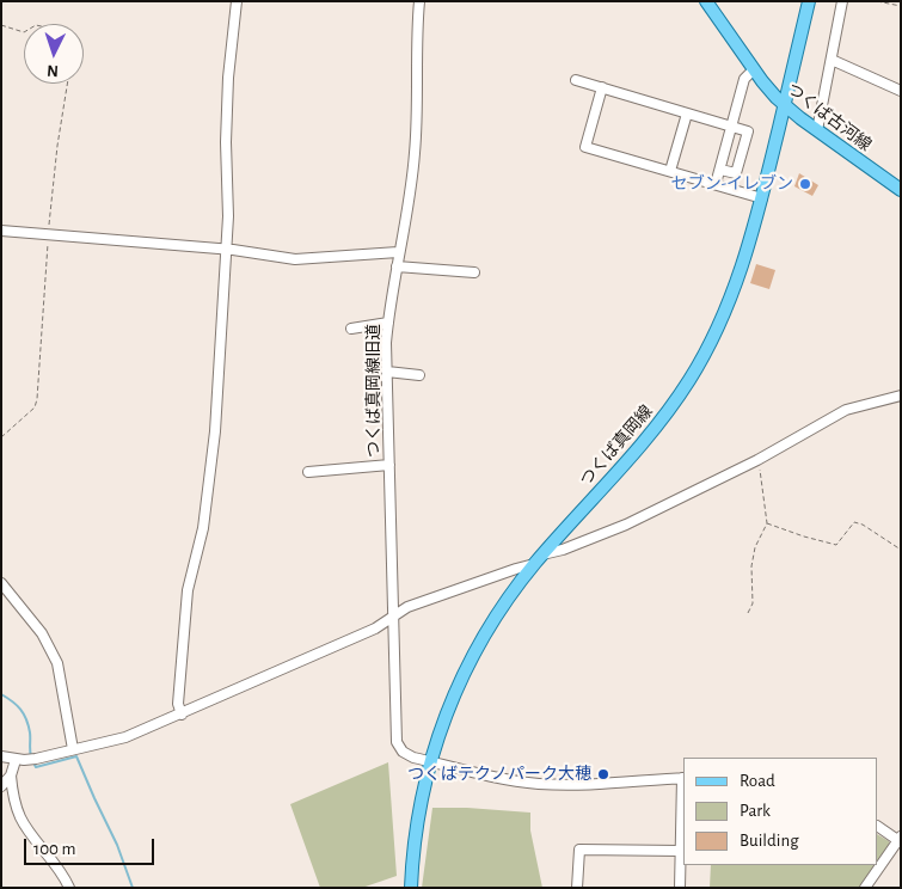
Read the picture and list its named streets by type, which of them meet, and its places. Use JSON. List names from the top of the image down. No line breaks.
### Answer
{"streets":{"main road":["つくば古河線","つくば真岡線"],"street":["つくば真岡線旧道"]},"crossings":[["つくば古河線","つくば真岡線"],["つくば真岡線旧道","つくば真岡線"]],"places":["セブン-イレブン","つくばテクノパーク大穂"],"legend":["Road","Park","Building"],"scale_bar":"100 m","north":"bottom"}
